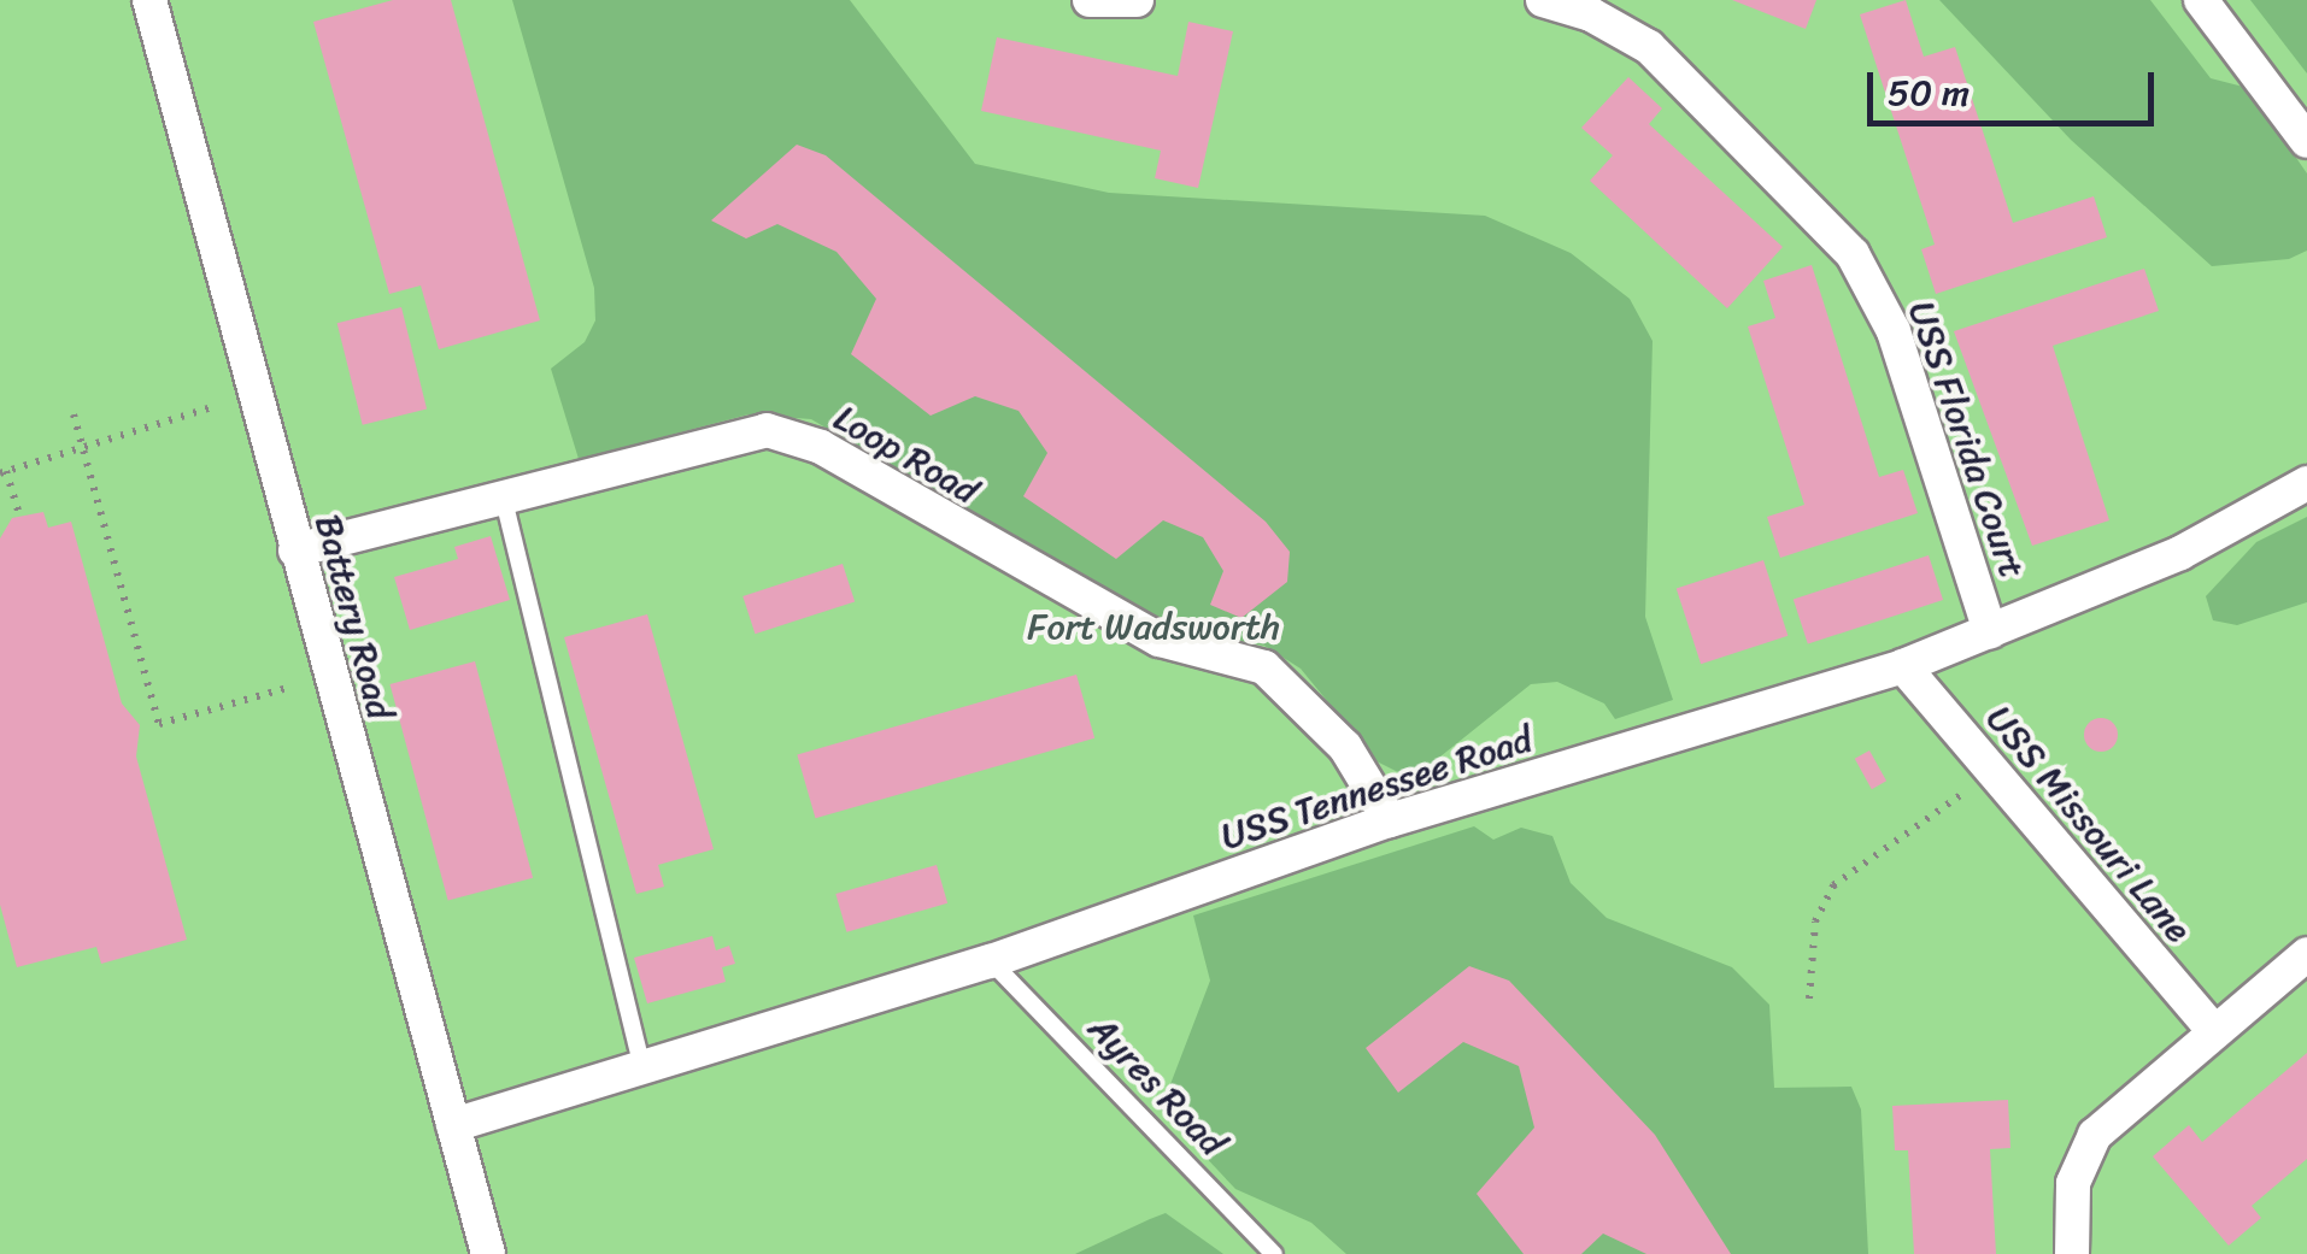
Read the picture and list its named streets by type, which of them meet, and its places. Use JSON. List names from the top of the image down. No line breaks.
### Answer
{"streets":{"street":["USS Florida Court","Loop Road","Battery Road","USS Tennessee Road","USS Missouri Lane"],"lane":["Ayres Road"]},"crossings":[["USS Florida Court","USS Tennessee Road"],["Loop Road","Battery Road"],["Loop Road","USS Tennessee Road"],["Battery Road","USS Tennessee Road"],["USS Tennessee Road","USS Missouri Lane"],["USS Tennessee Road","Ayres Road"]],"parks":["Fort Wadsworth"],"scale_bar":"50 m"}
